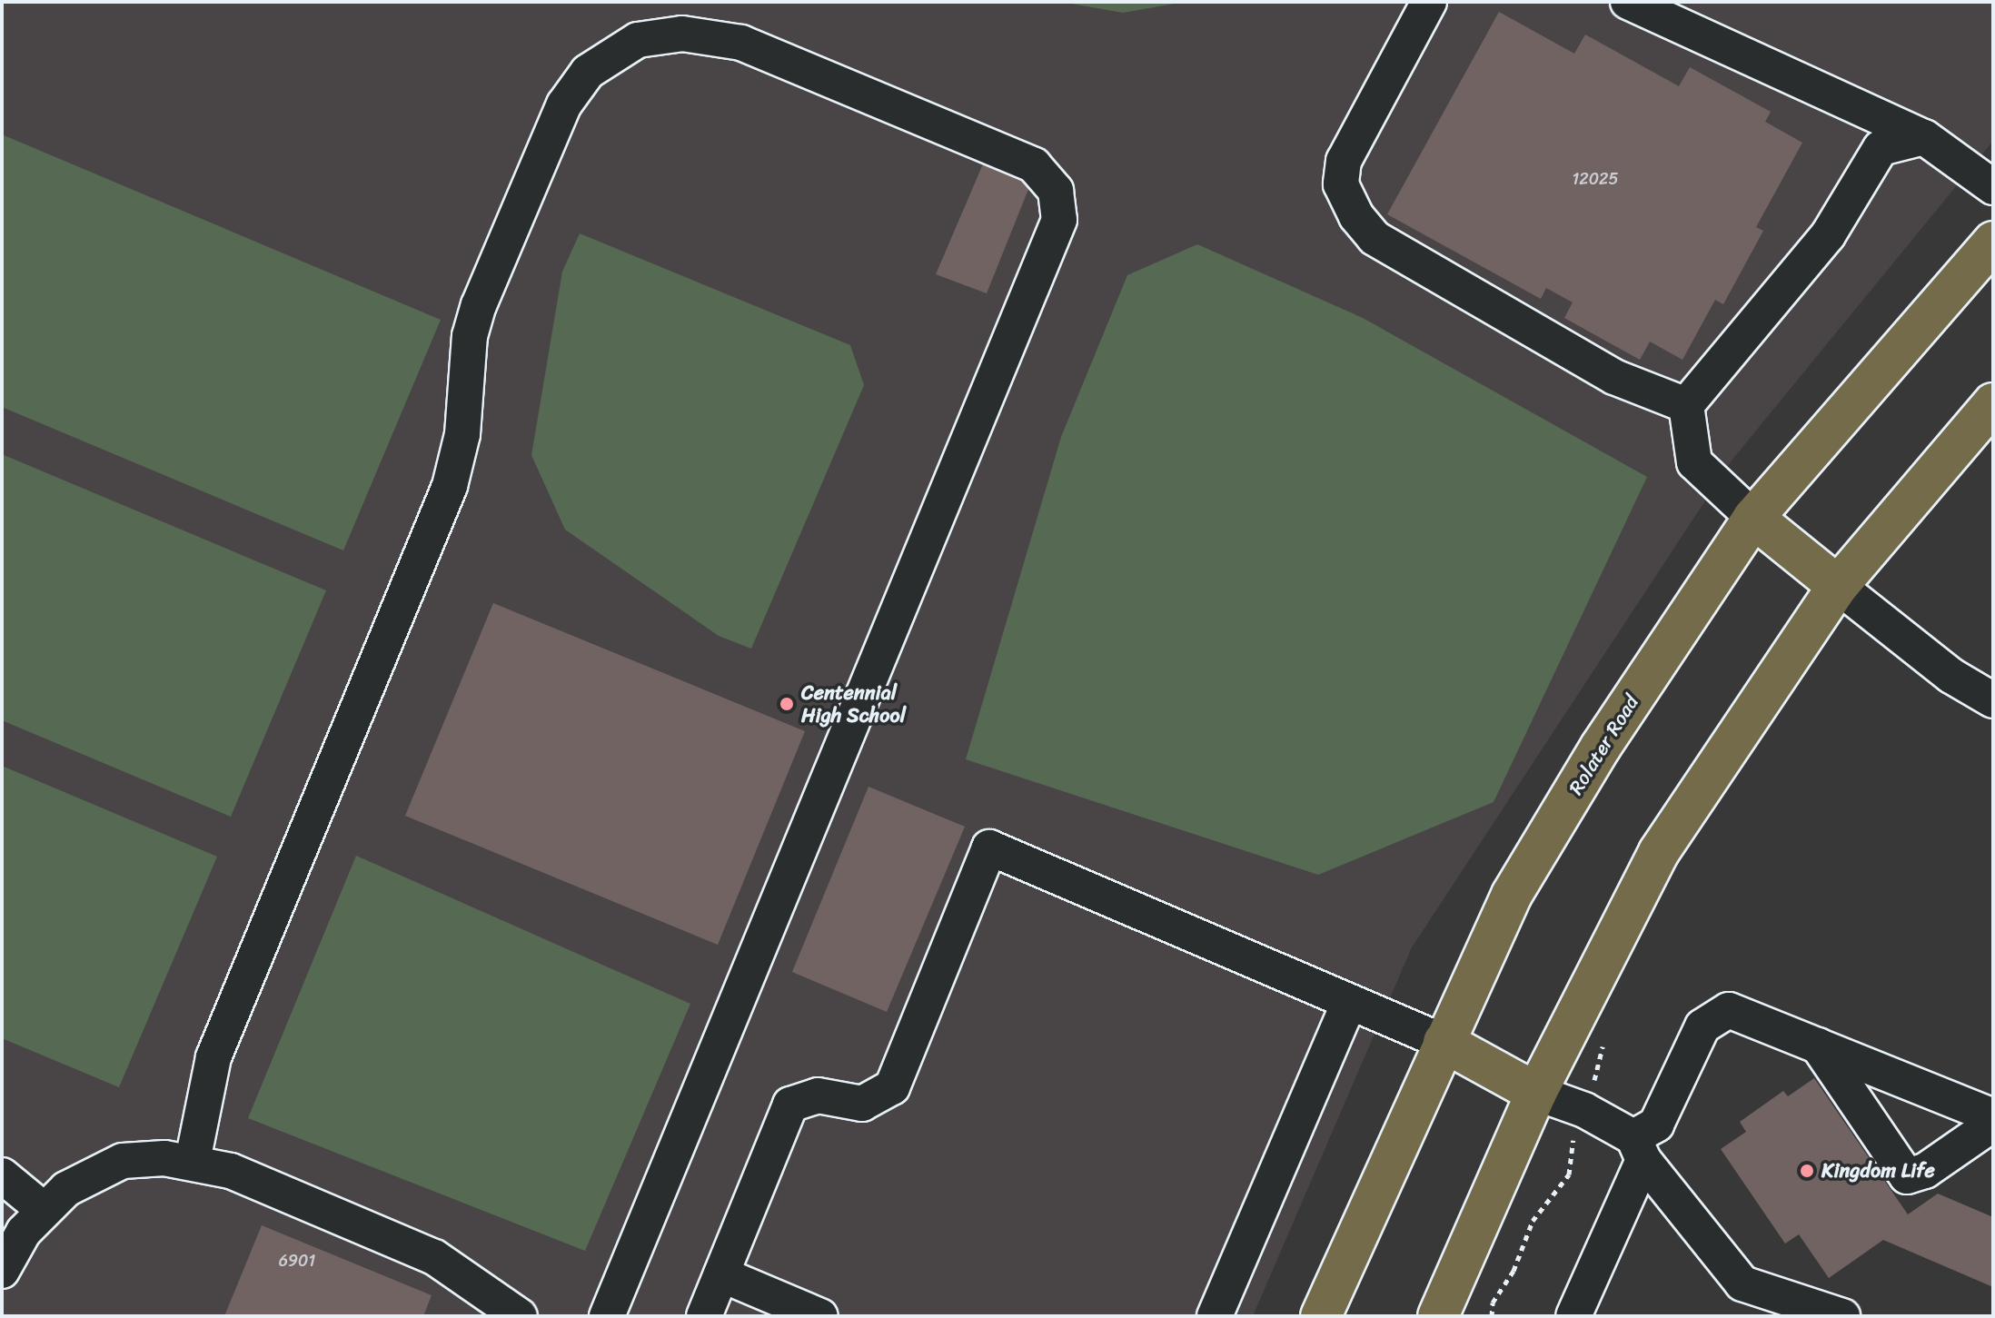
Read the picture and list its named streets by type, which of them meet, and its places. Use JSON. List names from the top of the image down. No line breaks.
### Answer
{"streets":{"main road":["Rolater Road"]},"places":["Centennial High School","Kingdom Life"],"house_numbers":["12025","6901"]}
